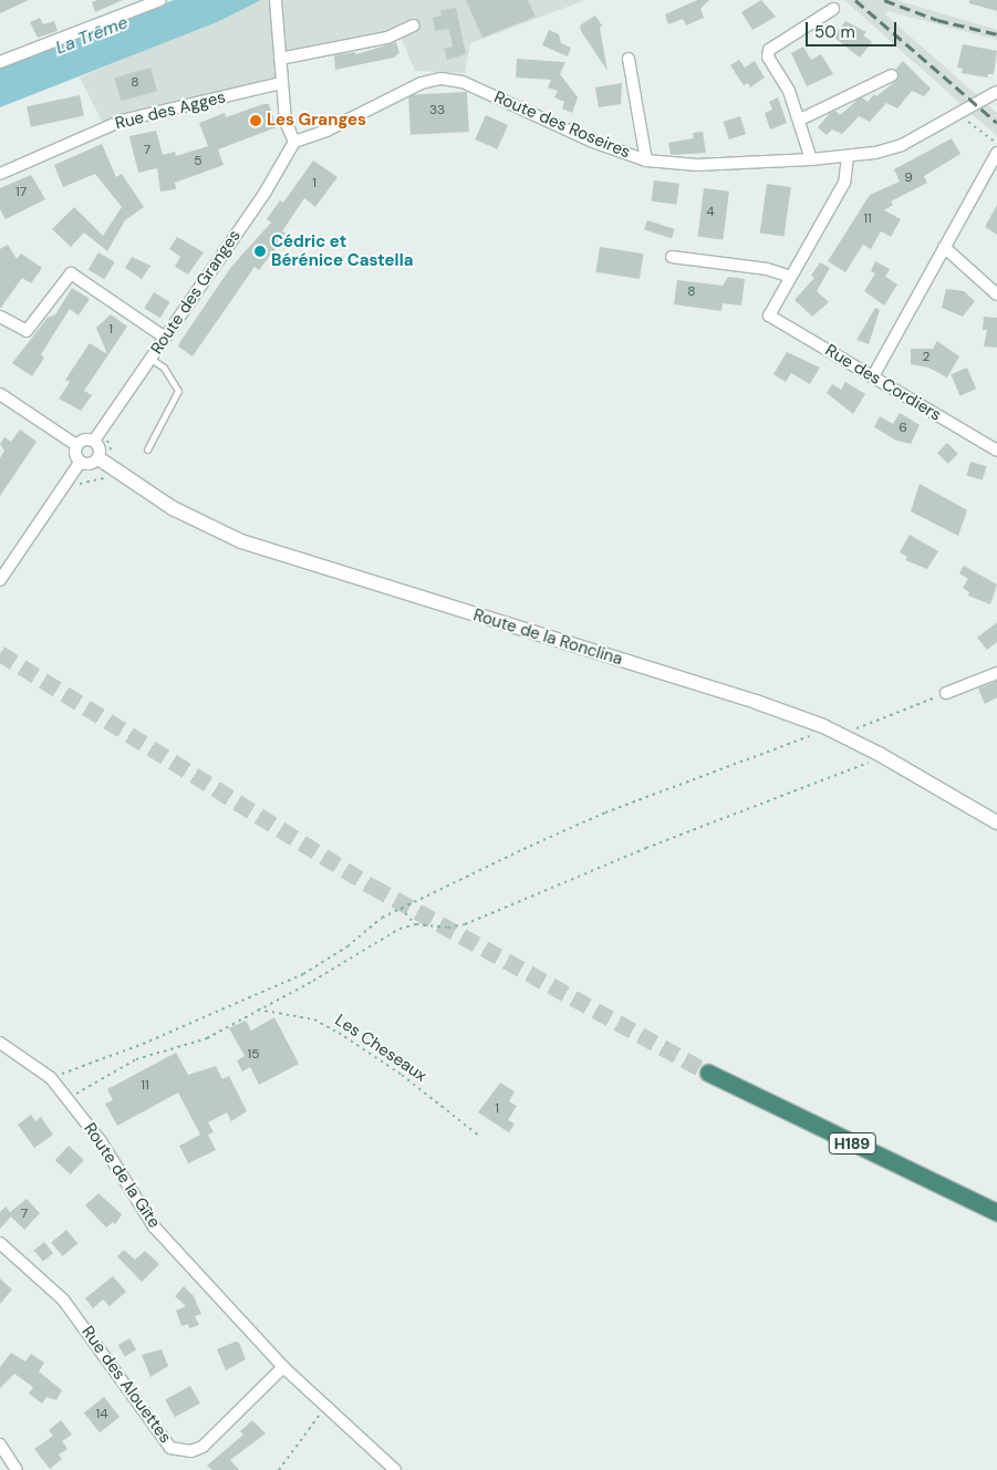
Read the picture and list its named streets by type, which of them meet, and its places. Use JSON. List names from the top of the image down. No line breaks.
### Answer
{"streets":{"highway":["H189"],"street":["Rue des Agges","Route des Roseires","Route des Granges","Rue des Cordiers","Route de la Ronclina","Route de la Gîte","Rue des Alouettes"],"path":["Les Cheseaux"]},"crossings":[["Route des Roseires","Route des Granges"],["Route des Granges","Route de la Ronclina"],["Route de la Gîte","Rue des Alouettes"]],"water":["La Trême"],"places":["Les Granges","Cédric et Bérénice Castella"],"house_numbers":["8","33","7","5","9","1","17","4","11","8","1","2","6","15","11","1","7","14"],"scale_bar":"50 m"}
